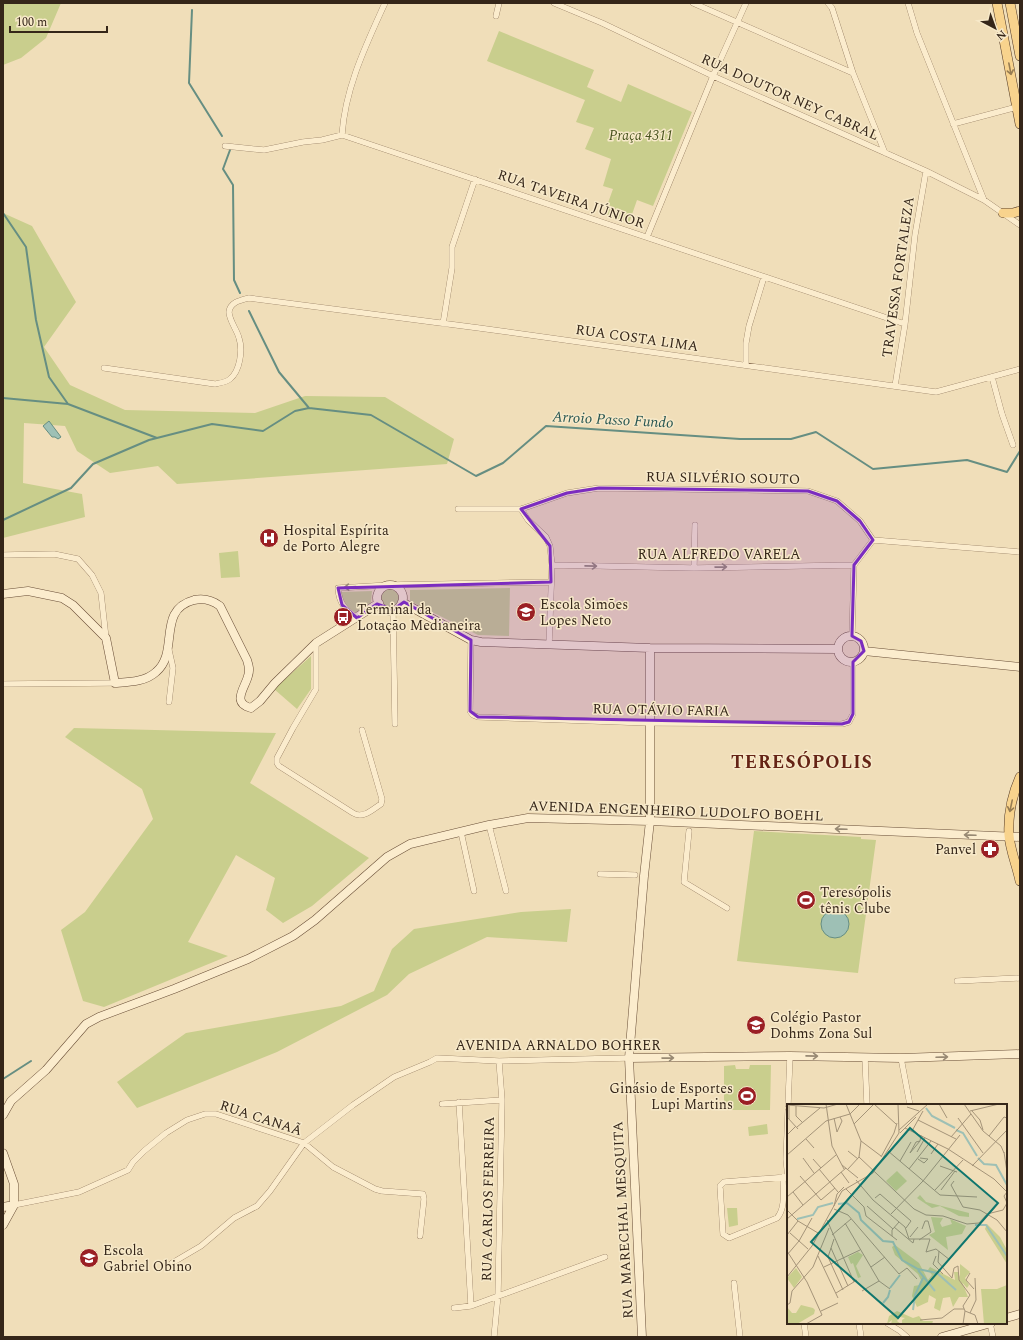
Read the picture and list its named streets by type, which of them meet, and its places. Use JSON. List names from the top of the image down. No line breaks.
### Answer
{"streets":{"street":["RUA DOUTOR NEY CABRAL","RUA TAVEIRA JÚNIOR","TRAVESSA FORTALEZA","RUA COSTA LIMA","RUA SILVÉRIO SOUTO","RUA ALFREDO VARELA","RUA OTÁVIO FARIA","AVENIDA ENGENHEIRO LUDOLFO BOEHL","AVENIDA ARNALDO BOHRER","RUA CANAÃ","RUA CARLOS FERREIRA","RUA MARECHAL MESQUITA"]},"crossings":[["RUA DOUTOR NEY CABRAL","TRAVESSA FORTALEZA"],["RUA TAVEIRA JÚNIOR","TRAVESSA FORTALEZA"],["TRAVESSA FORTALEZA","RUA COSTA LIMA"],["RUA OTÁVIO FARIA","RUA MARECHAL MESQUITA"],["AVENIDA ENGENHEIRO LUDOLFO BOEHL","RUA MARECHAL MESQUITA"],["AVENIDA ARNALDO BOHRER","RUA CANAÃ"],["AVENIDA ARNALDO BOHRER","RUA CARLOS FERREIRA"],["AVENIDA ARNALDO BOHRER","RUA MARECHAL MESQUITA"]],"one_way":["RUA ALFREDO VARELA","AVENIDA ARNALDO BOHRER"],"districts":["TERESÓPOLIS"],"water":["Arroio Passo Fundo"],"parks":["Praça 4311"],"places":{"hospital":["Hospital Espírita de Porto Alegre"],"school or university":["Escola Simões Lopes Neto","Colégio Pastor Dohms Zona Sul","Escola Gabriel Obino"],"bus stop":["Terminal da Lotação Medianeira"],"pharmacy":["Panvel"],"sports":["Teresópolis tênis Clube","Ginásio de Esportes Lupi Martins"]},"scale_bar":"100 m","north":"bottom right"}
